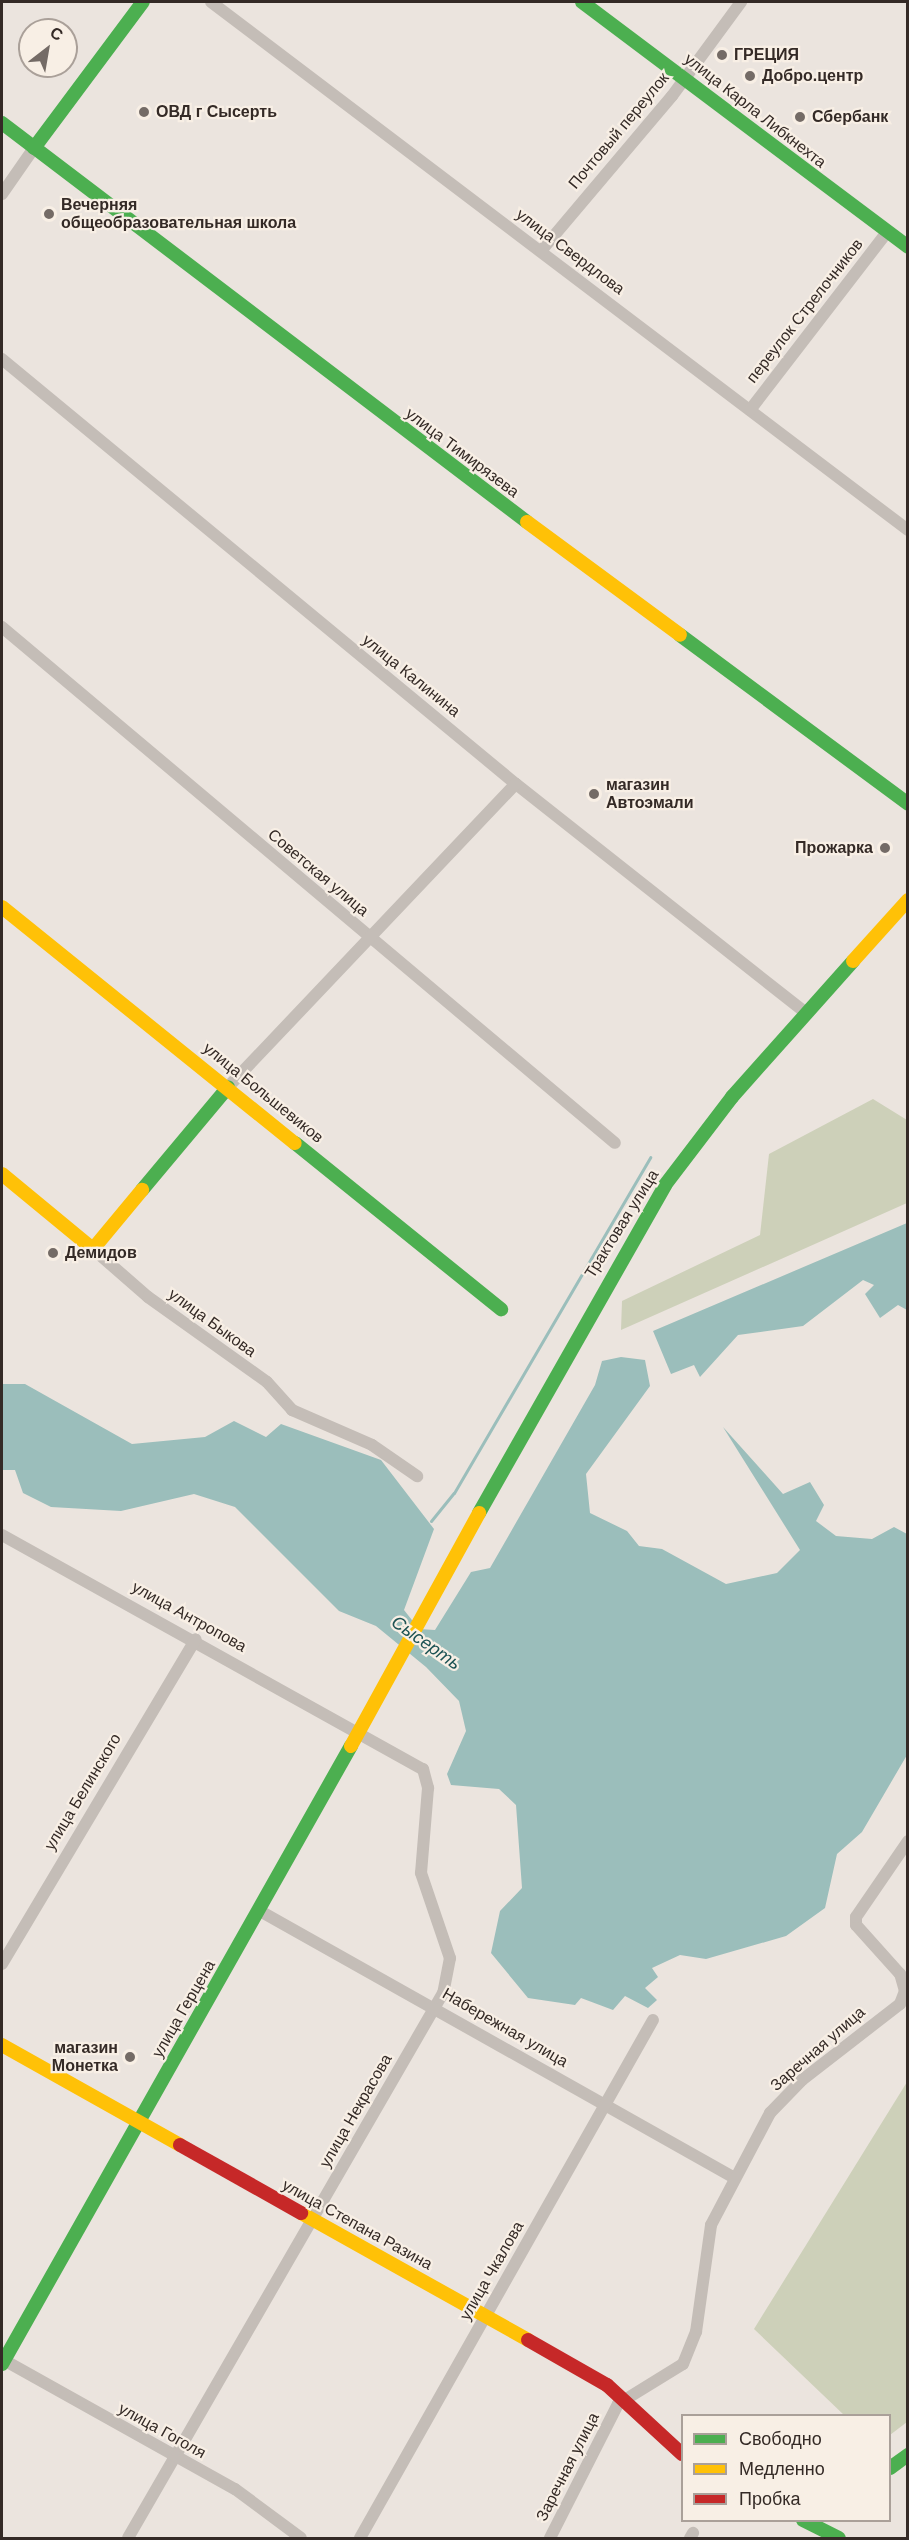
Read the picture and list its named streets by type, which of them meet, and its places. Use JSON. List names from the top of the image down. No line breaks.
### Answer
{"streets":{"main road":["улица Карла Либкнехта","улица Тимирязева","улица Большевиков","Трактовая улица","улица Быкова","улица Герцена","улица Степана Разина"],"street":["Почтовый переулок","улица Свердлова","переулок Стрелочников","улица Калинина","Советская улица","улица Антропова","улица Белинского","Набережная улица","Заречная улица","улица Некрасова","улица Чкалова","улица Гоголя"]},"crossings":[["улица Карла Либкнехта","Почтовый переулок"],["улица Карла Либкнехта","переулок Стрелочников"],["Почтовый переулок","улица Свердлова"],["улица Свердлова","переулок Стрелочников"],["улица Калинина","Трактовая улица"],["Трактовая улица","улица Герцена"],["улица Антропова","улица Белинского"],["улица Антропова","улица Герцена"],["улица Антропова","улица Некрасова"],["улица Герцена","Набережная улица"],["улица Герцена","улица Степана Разина"],["улица Герцена","улица Гоголя"],["Набережная улица","Заречная улица"],["Набережная улица","улица Некрасова"],["Набережная улица","улица Чкалова"],["Заречная улица","улица Степана Разина"],["улица Некрасова","улица Степана Разина"],["улица Некрасова","улица Гоголя"],["улица Степана Разина","улица Чкалова"]],"water":["Сысерть"],"places":["ГРЕЦИЯ","Добро.центр","ОВД г Сысерть","Сбербанк","Вечерняя общеобразовательная школа","магазин Автоэмали","Прожарка","Демидов","магазин Монетка"],"legend":["Свободно","Медленно","Пробка"],"north":"top right"}
